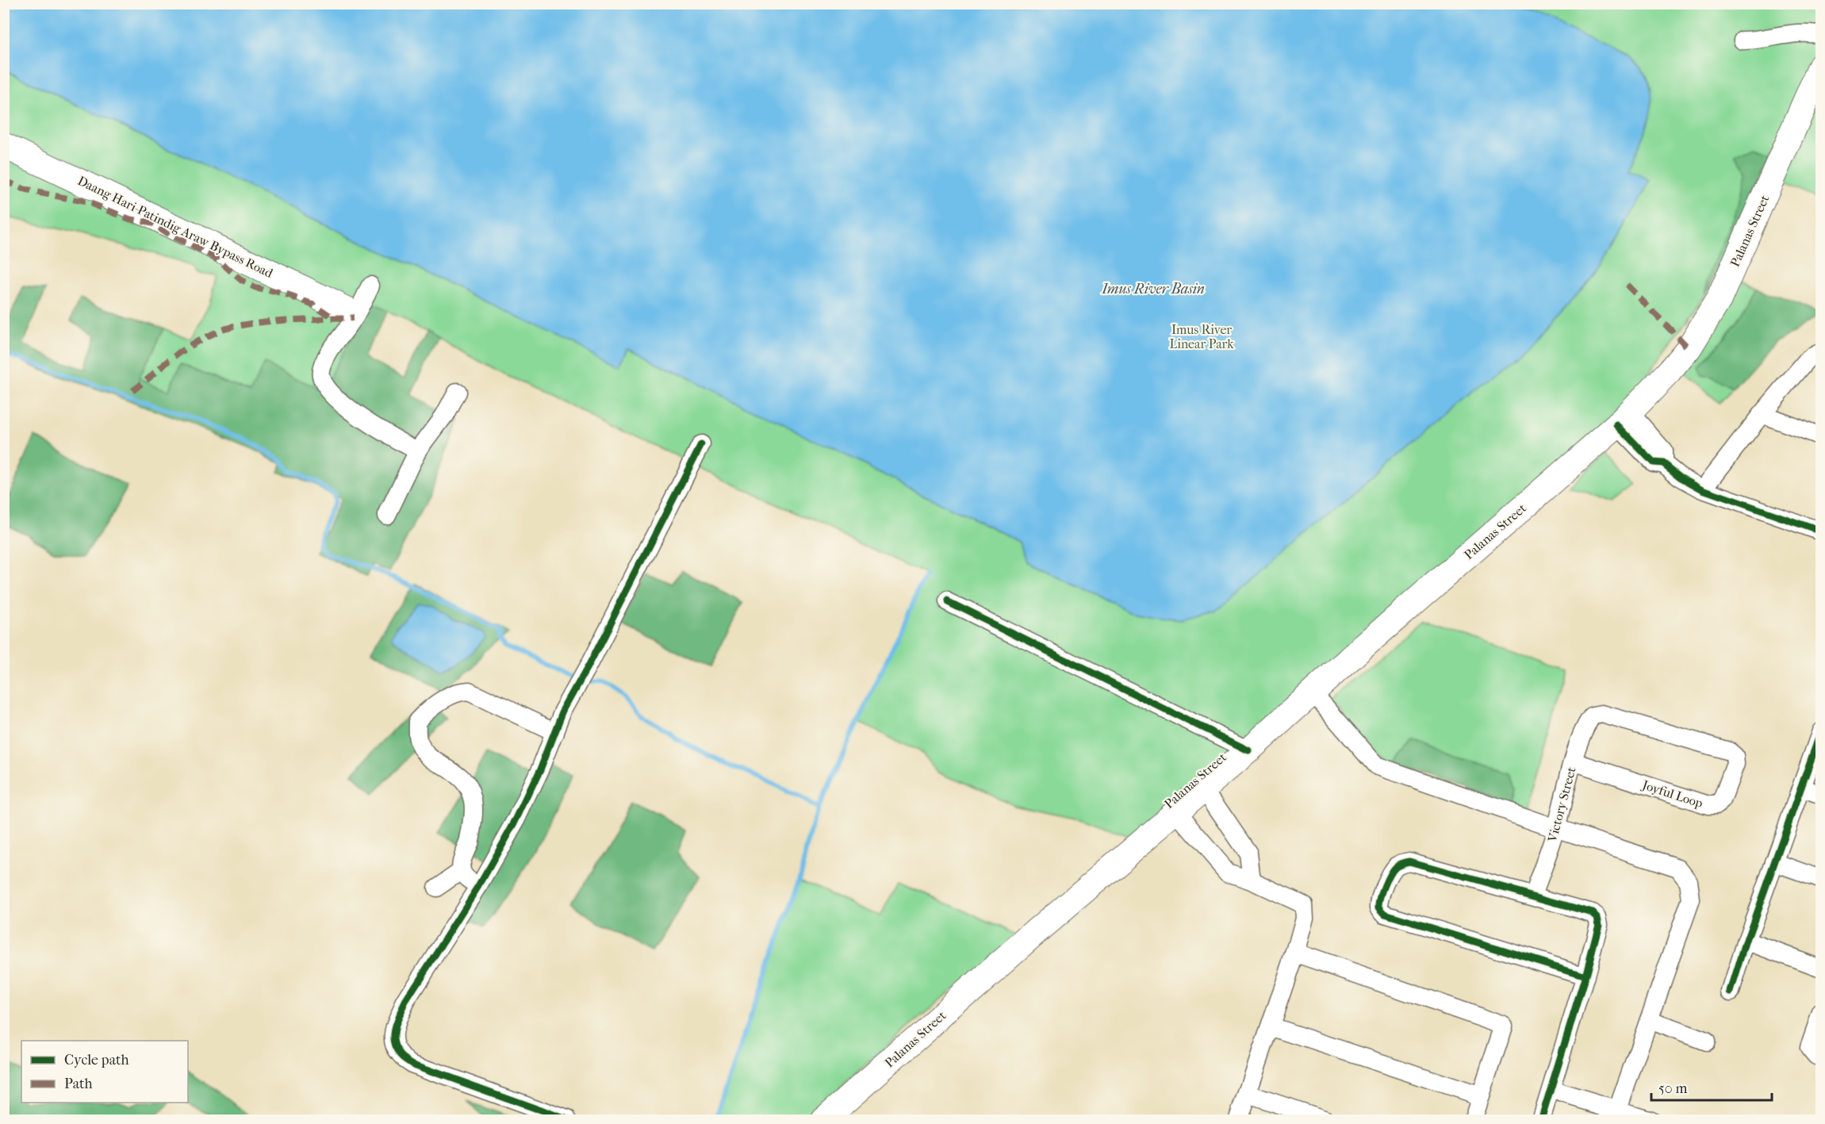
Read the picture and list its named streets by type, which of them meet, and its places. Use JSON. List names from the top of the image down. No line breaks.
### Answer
{"streets":{"main road":["Daang Hari-Patindig Araw Bypass Road","Palanas Street"],"street":["Joyful Loop","Victory Street"]},"crossings":[["Joyful Loop","Victory Street"]],"water":["Imus River Basin"],"parks":["Imus River Linear Park"],"legend":["Cycle path","Path"],"scale_bar":"50 m"}
